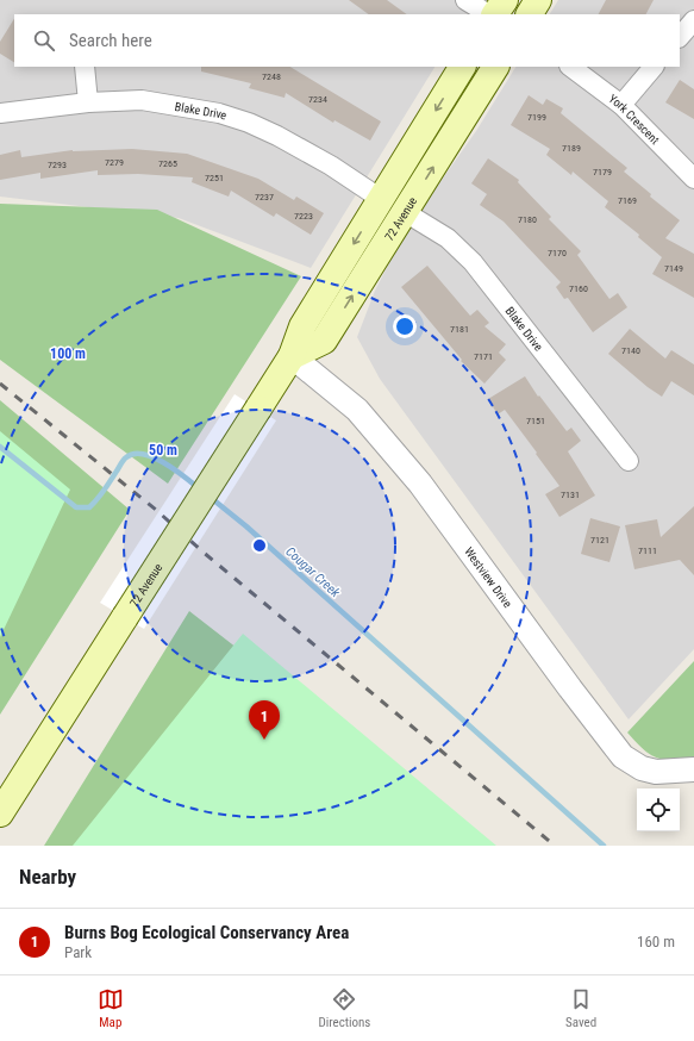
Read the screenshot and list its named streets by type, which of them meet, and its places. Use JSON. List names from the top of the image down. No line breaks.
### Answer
{"streets":{"main road":["72 Avenue"],"street":["Blake Drive","York Crescent","Westview Drive"]},"crossings":[["Blake Drive","72 Avenue"],["72 Avenue","Westview Drive"]],"water":["Cougar Creek"],"house_numbers":["7248","7234","7199","7189","7279","7265","7293","7179","7251","7237","7169","7223","7180","7170","7149","7160","7181","7140","7171","7151","7131","7121","7111"],"page":{"search":"Search here","pins":"1","heading":"Nearby","list":[{"mark":"1","name":"Burns Bog Ecological Conservancy Area","note":"Park","value":"160 m"}],"nav":["Map","Directions","Saved"]},"rings":["100 m","50 m"]}
